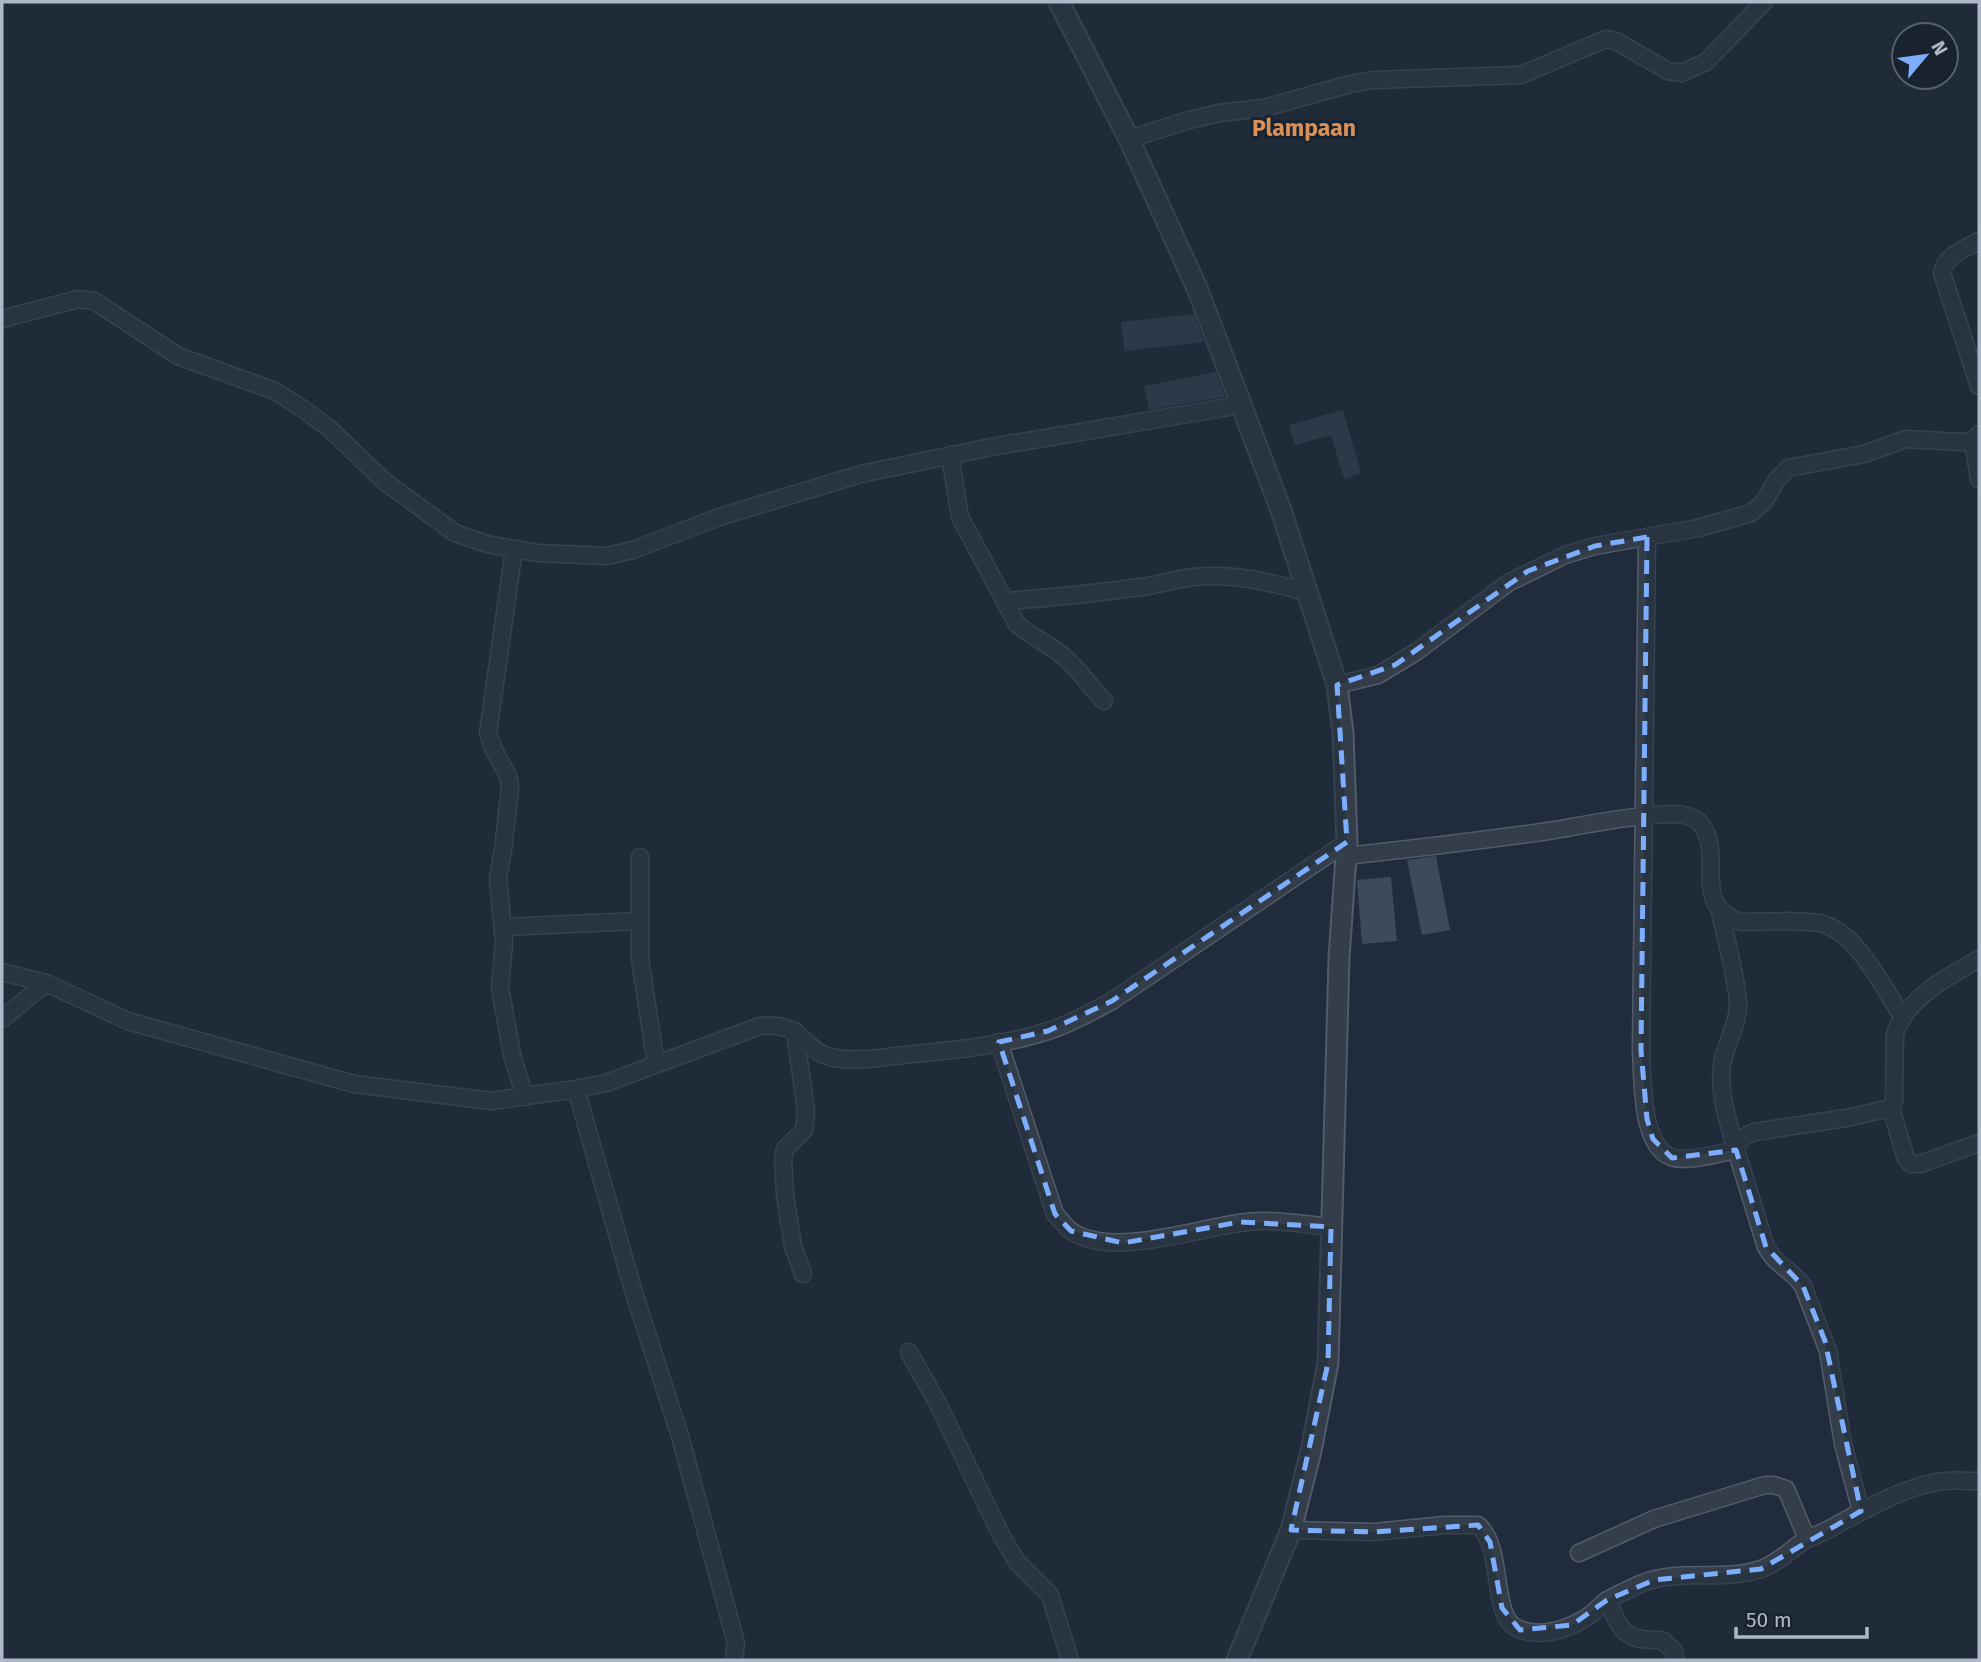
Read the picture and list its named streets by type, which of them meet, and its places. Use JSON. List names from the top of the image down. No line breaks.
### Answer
{"districts":["Plampaan"],"scale_bar":"50 m","north":"top right"}
